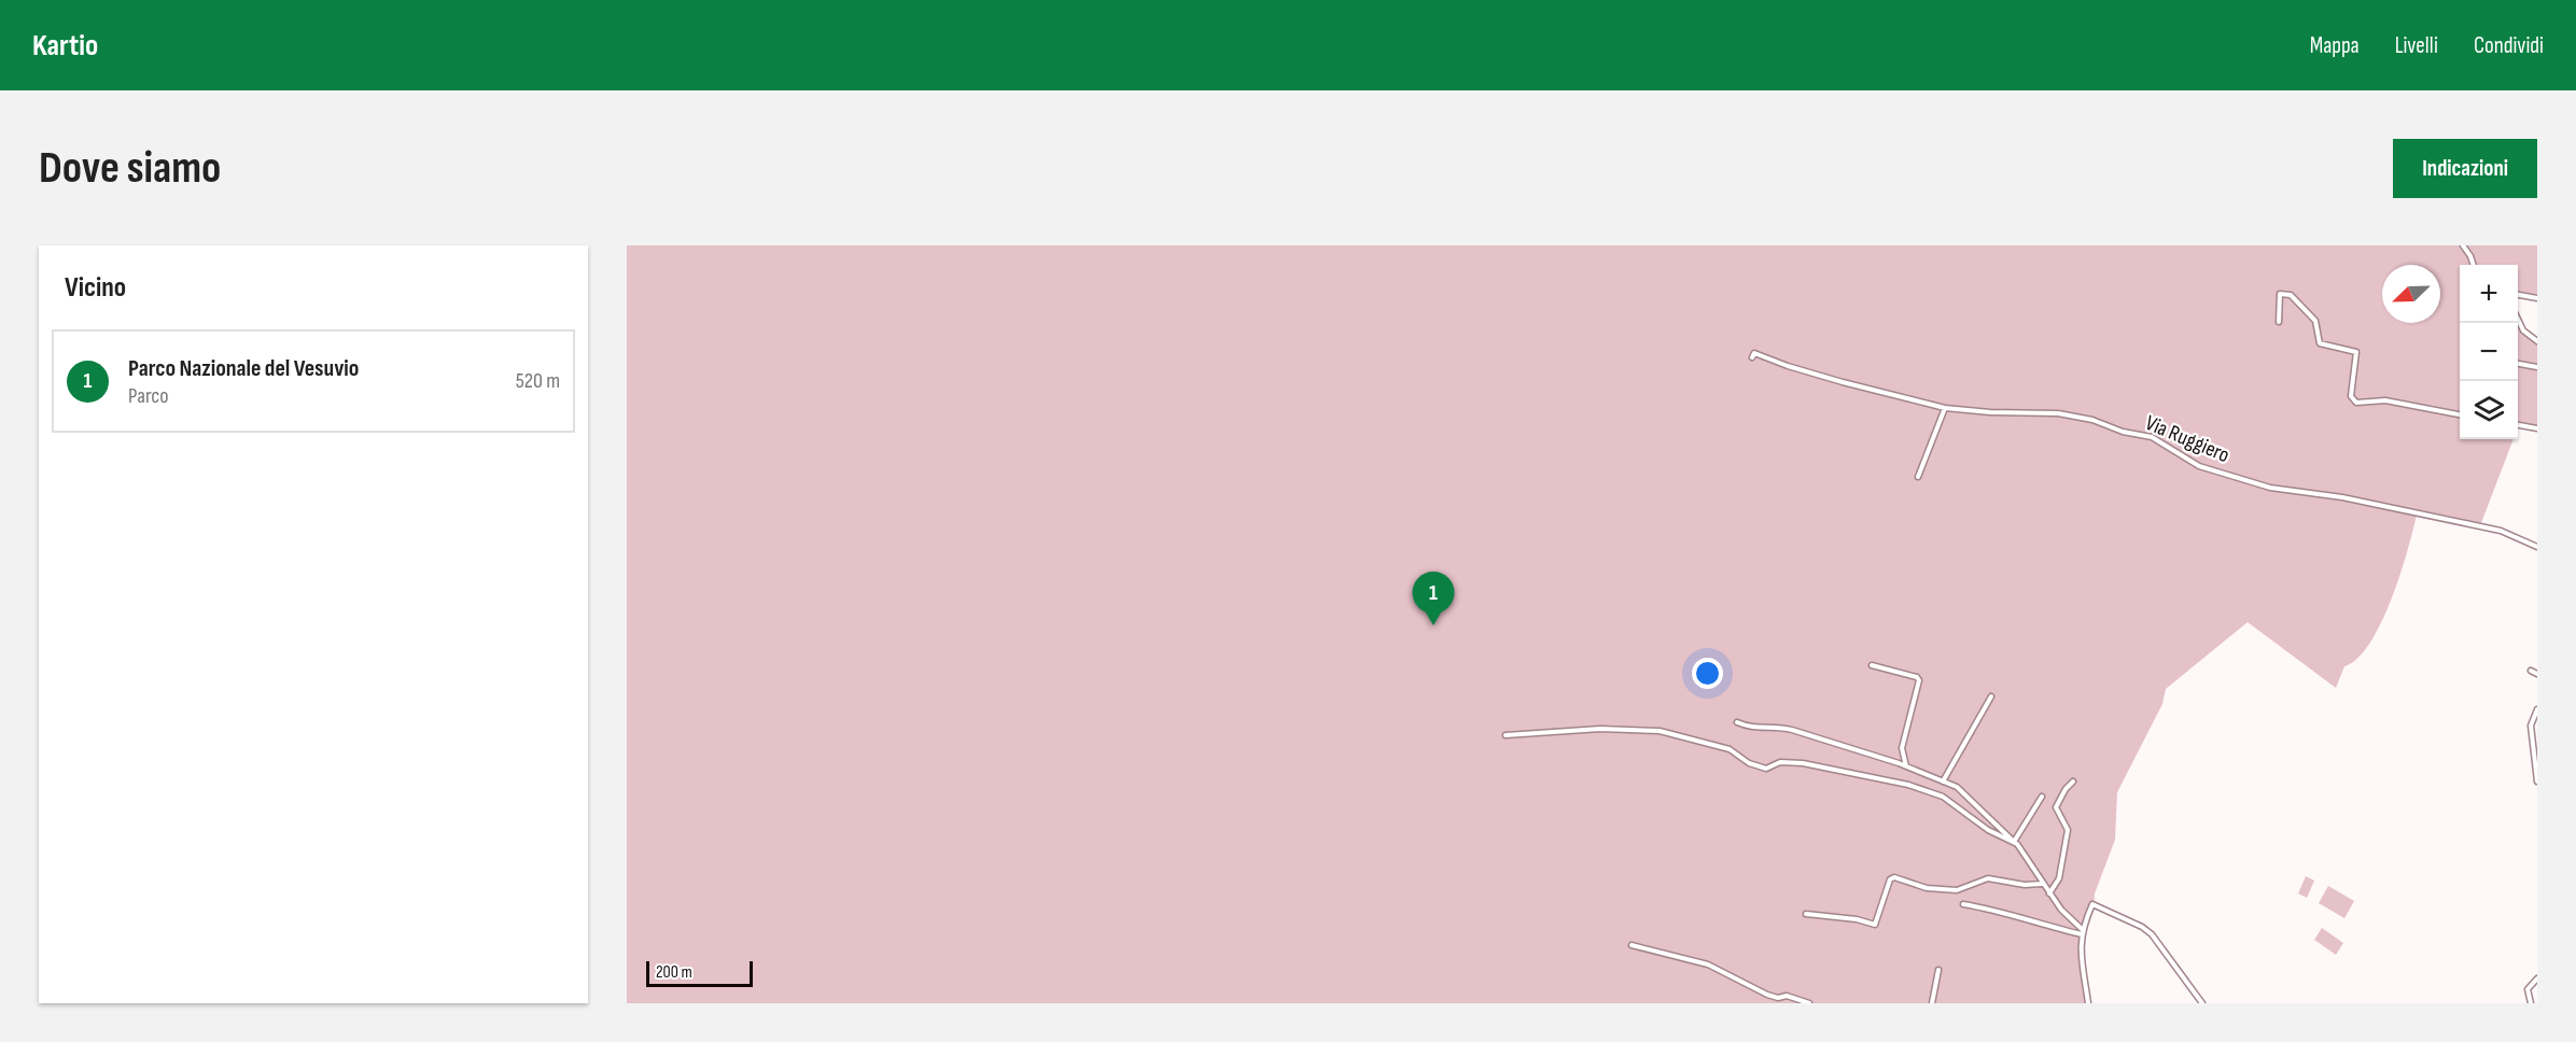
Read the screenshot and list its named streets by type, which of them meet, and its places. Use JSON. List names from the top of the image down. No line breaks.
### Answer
{"streets":{"street":["Via Ruggiero"]},"scale_bar":"200 m","north":"bottom left","page":{"header":"Kartio","nav":["Mappa","Livelli","Condividi"],"buttons":"Indicazioni","title":"Dove siamo","heading":"Vicino","map_buttons":["+","−"],"list":[{"mark":"1","name":"Parco Nazionale del Vesuvio","note":"Parco","value":"520 m"}],"pins":"1","scale":"200 m"}}
